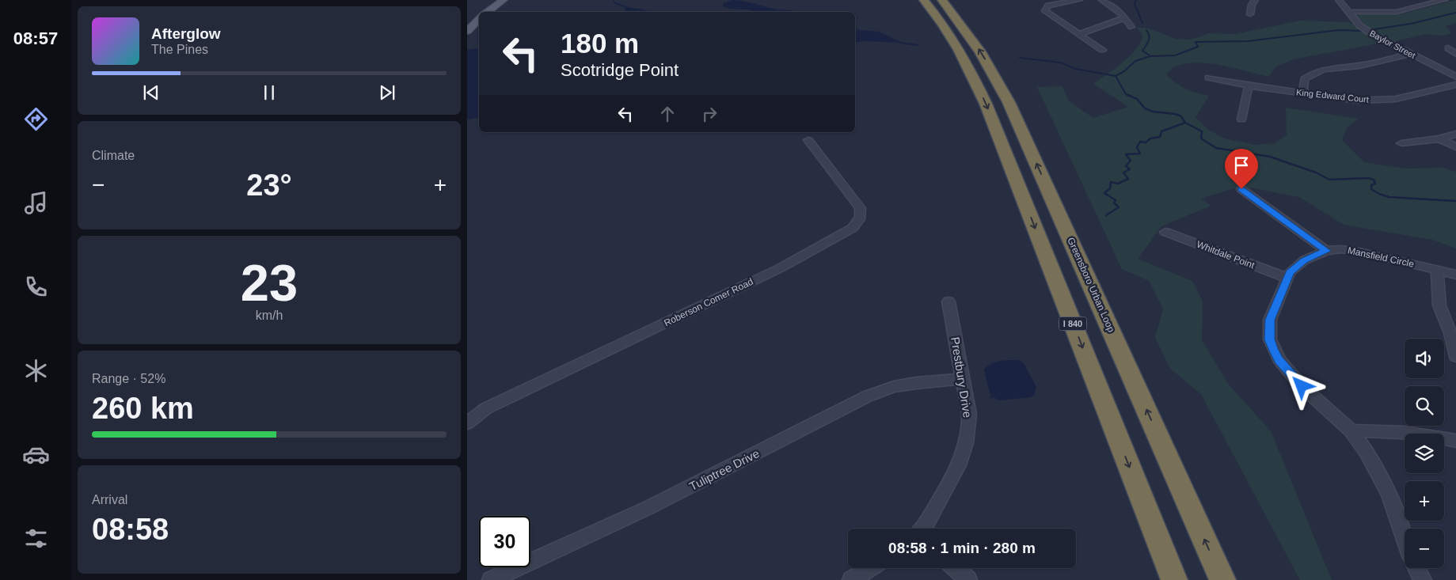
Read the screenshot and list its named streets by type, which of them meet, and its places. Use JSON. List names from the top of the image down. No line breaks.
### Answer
{"streets":{"highway":["Greensboro Urban Loop","I 840"],"street":["Baylor Street","King Edward Court","Whitdale Point","Mansfield Circle","Roberson Comer Road","Prestbury Drive","Tuliptree Drive"]},"crossings":[["Whitdale Point","Mansfield Circle"],["Greensboro Urban Loop","I 840"],["Prestbury Drive","Tuliptree Drive"]],"page":{"tabs":"08:57","turn":["180 m","Scotridge Point"],"song":["Afterglow","The Pines"],"tile":["Climate",["23","km/h"],["Range · 52%","260 km"],["Arrival","08:58"]],"heat":["−","23°","+"],"map_buttons":["+","−"],"limit":"30","trip":"08:58 · 1 min · 280 m"}}
